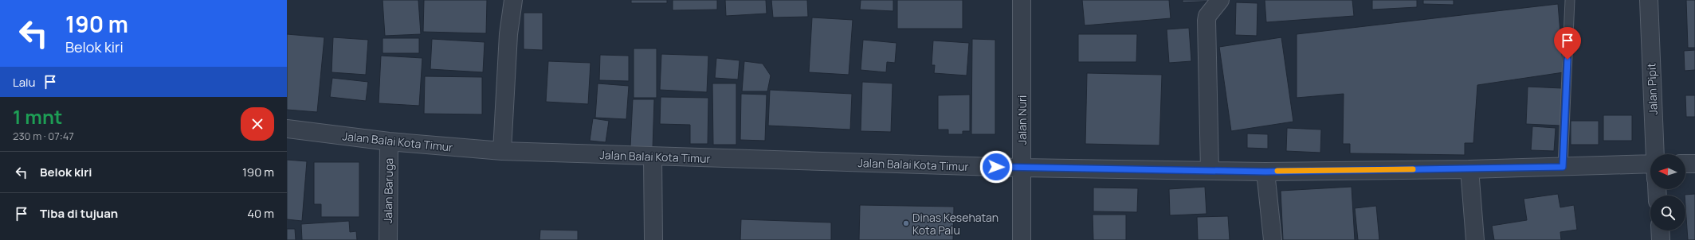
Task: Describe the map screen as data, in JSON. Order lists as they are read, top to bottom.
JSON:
{
  "streets": {
    "street": [
      "Jalan Pipit",
      "Jalan Nuri",
      "Jalan Balai Kota Timur",
      "Jalan Baruga"
    ]
  },
  "crossings": [
    ["Jalan Nuri", "Jalan Balai Kota Timur"],
    ["Jalan Balai Kota Timur", "Jalan Baruga"]
  ],
  "places": ["Dinas Kesehatan Kota Palu"],
  "north": "left",
  "page": {
    "turn": ["190 m", "Belok kiri"],
    "then": "Lalu",
    "heading": ["1 mnt", "230 m · 07:47"],
    "list": [
      {
        "name": "Belok kiri",
        "value": "190 m"
      },
      {
        "name": "Tiba di tujuan",
        "value": "40 m"
      }
    ]
  }
}
